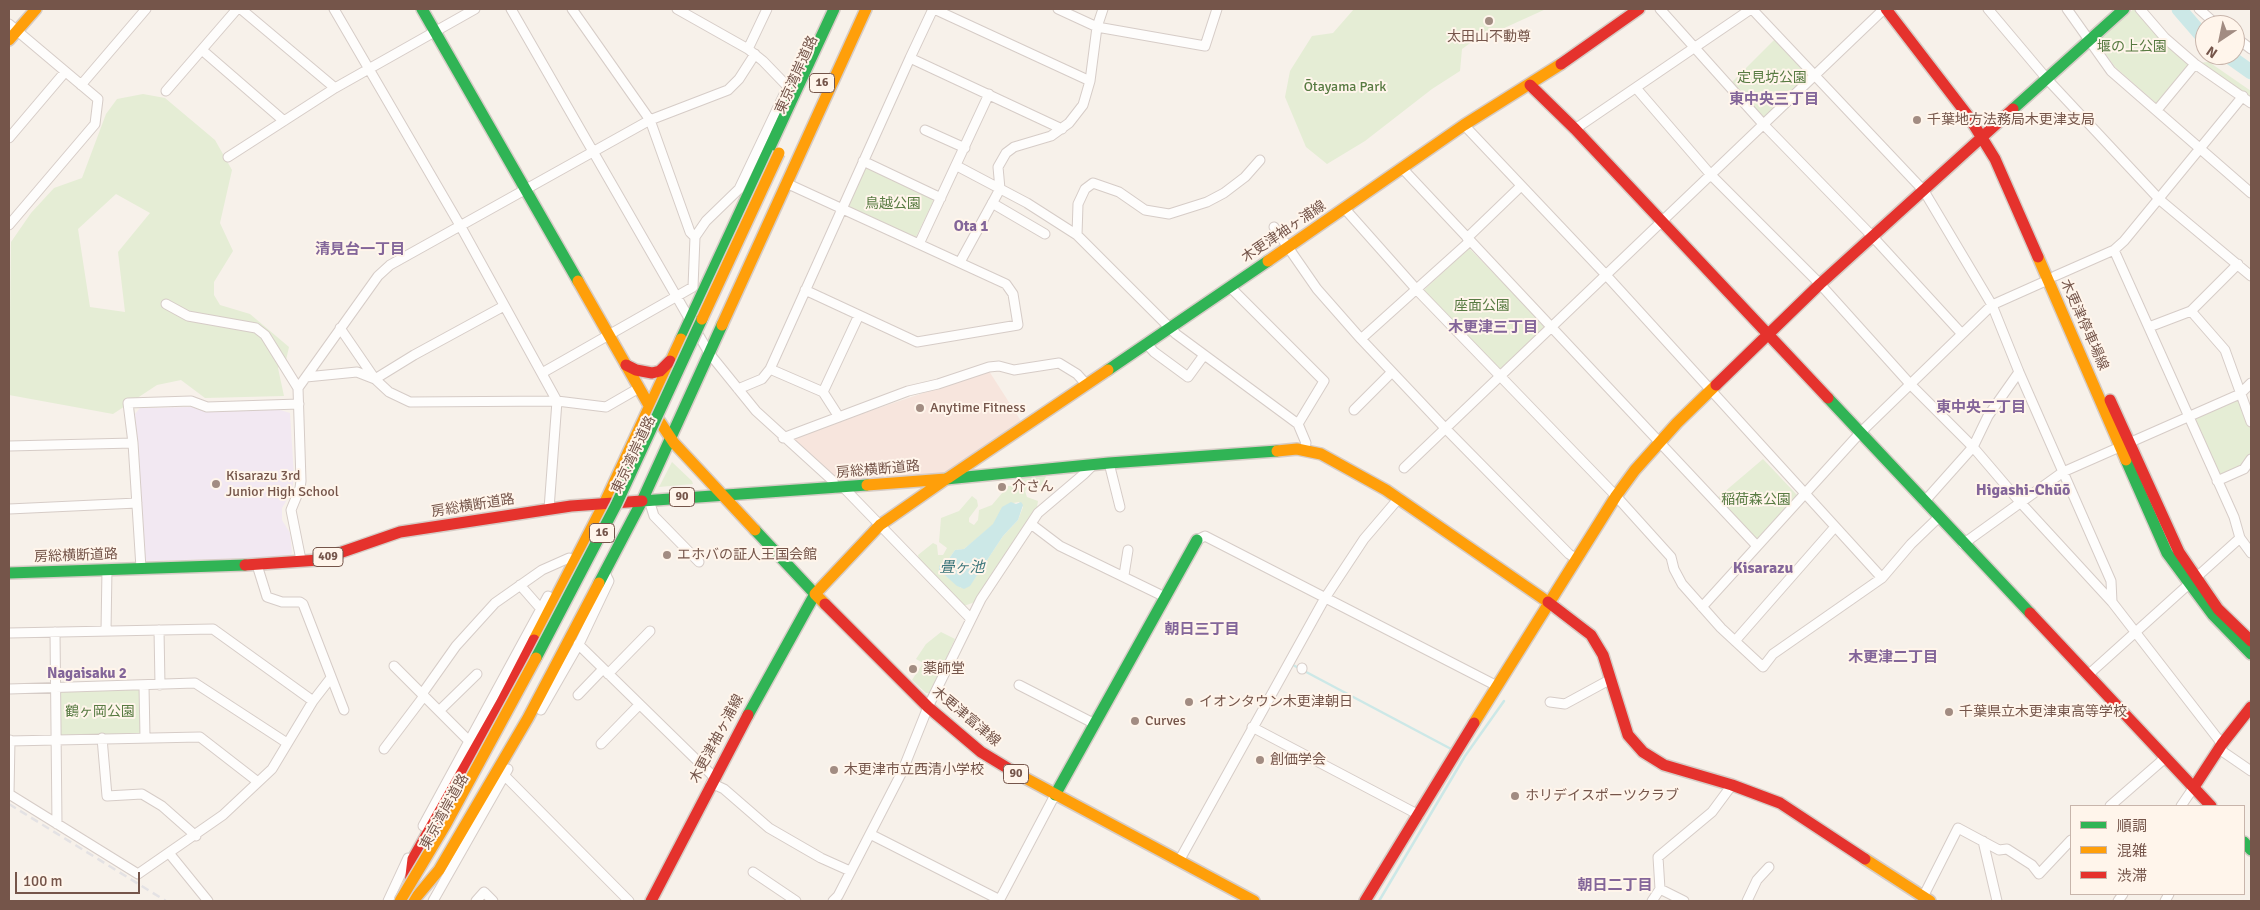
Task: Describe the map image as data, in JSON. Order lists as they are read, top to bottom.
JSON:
{
  "streets": {
    "main road": [
      "東京湾岸道路",
      "16",
      "木更津袖ヶ浦線",
      "木更津停車場線",
      "房総横断道路",
      "90",
      "409",
      "木更津富津線"
    ]
  },
  "crossings": [
    ["東京湾岸道路", "16"],
    ["16", "房総横断道路"],
    ["16", "木更津富津線"],
    ["木更津袖ヶ浦線", "房総横断道路"],
    ["木更津袖ヶ浦線", "木更津富津線"],
    ["房総横断道路", "木更津富津線"]
  ],
  "districts": [
    "東中央三丁目",
    "Ota 1",
    "清見台一丁目",
    "木更津三丁目",
    "東中央二丁目",
    "Higashi-Chūō",
    "Kisarazu",
    "朝日三丁目",
    "木更津二丁目",
    "Nagaisaku 2",
    "朝日二丁目"
  ],
  "water": ["畳ヶ池"],
  "parks": [
    "堰の上公園",
    "定見坊公園",
    "Ōtayama Park",
    "鳥越公園",
    "座面公園",
    "稲荷森公園",
    "鶴ヶ岡公園"
  ],
  "places": [
    "太田山不動尊",
    "千葉地方法務局木更津支局",
    "Anytime Fitness",
    "Kisarazu 3rd Junior High School",
    "介さん",
    "エホバの証人王国会館",
    "薬師堂",
    "イオンタウン木更津朝日",
    "千葉県立木更津東高等学校",
    "Curves",
    "創価学会",
    "木更津市立西清小学校",
    "ホリデイスポーツクラブ"
  ],
  "legend": ["順調", "混雑", "渋滞"],
  "scale_bar": "100 m",
  "north": "bottom left"
}
